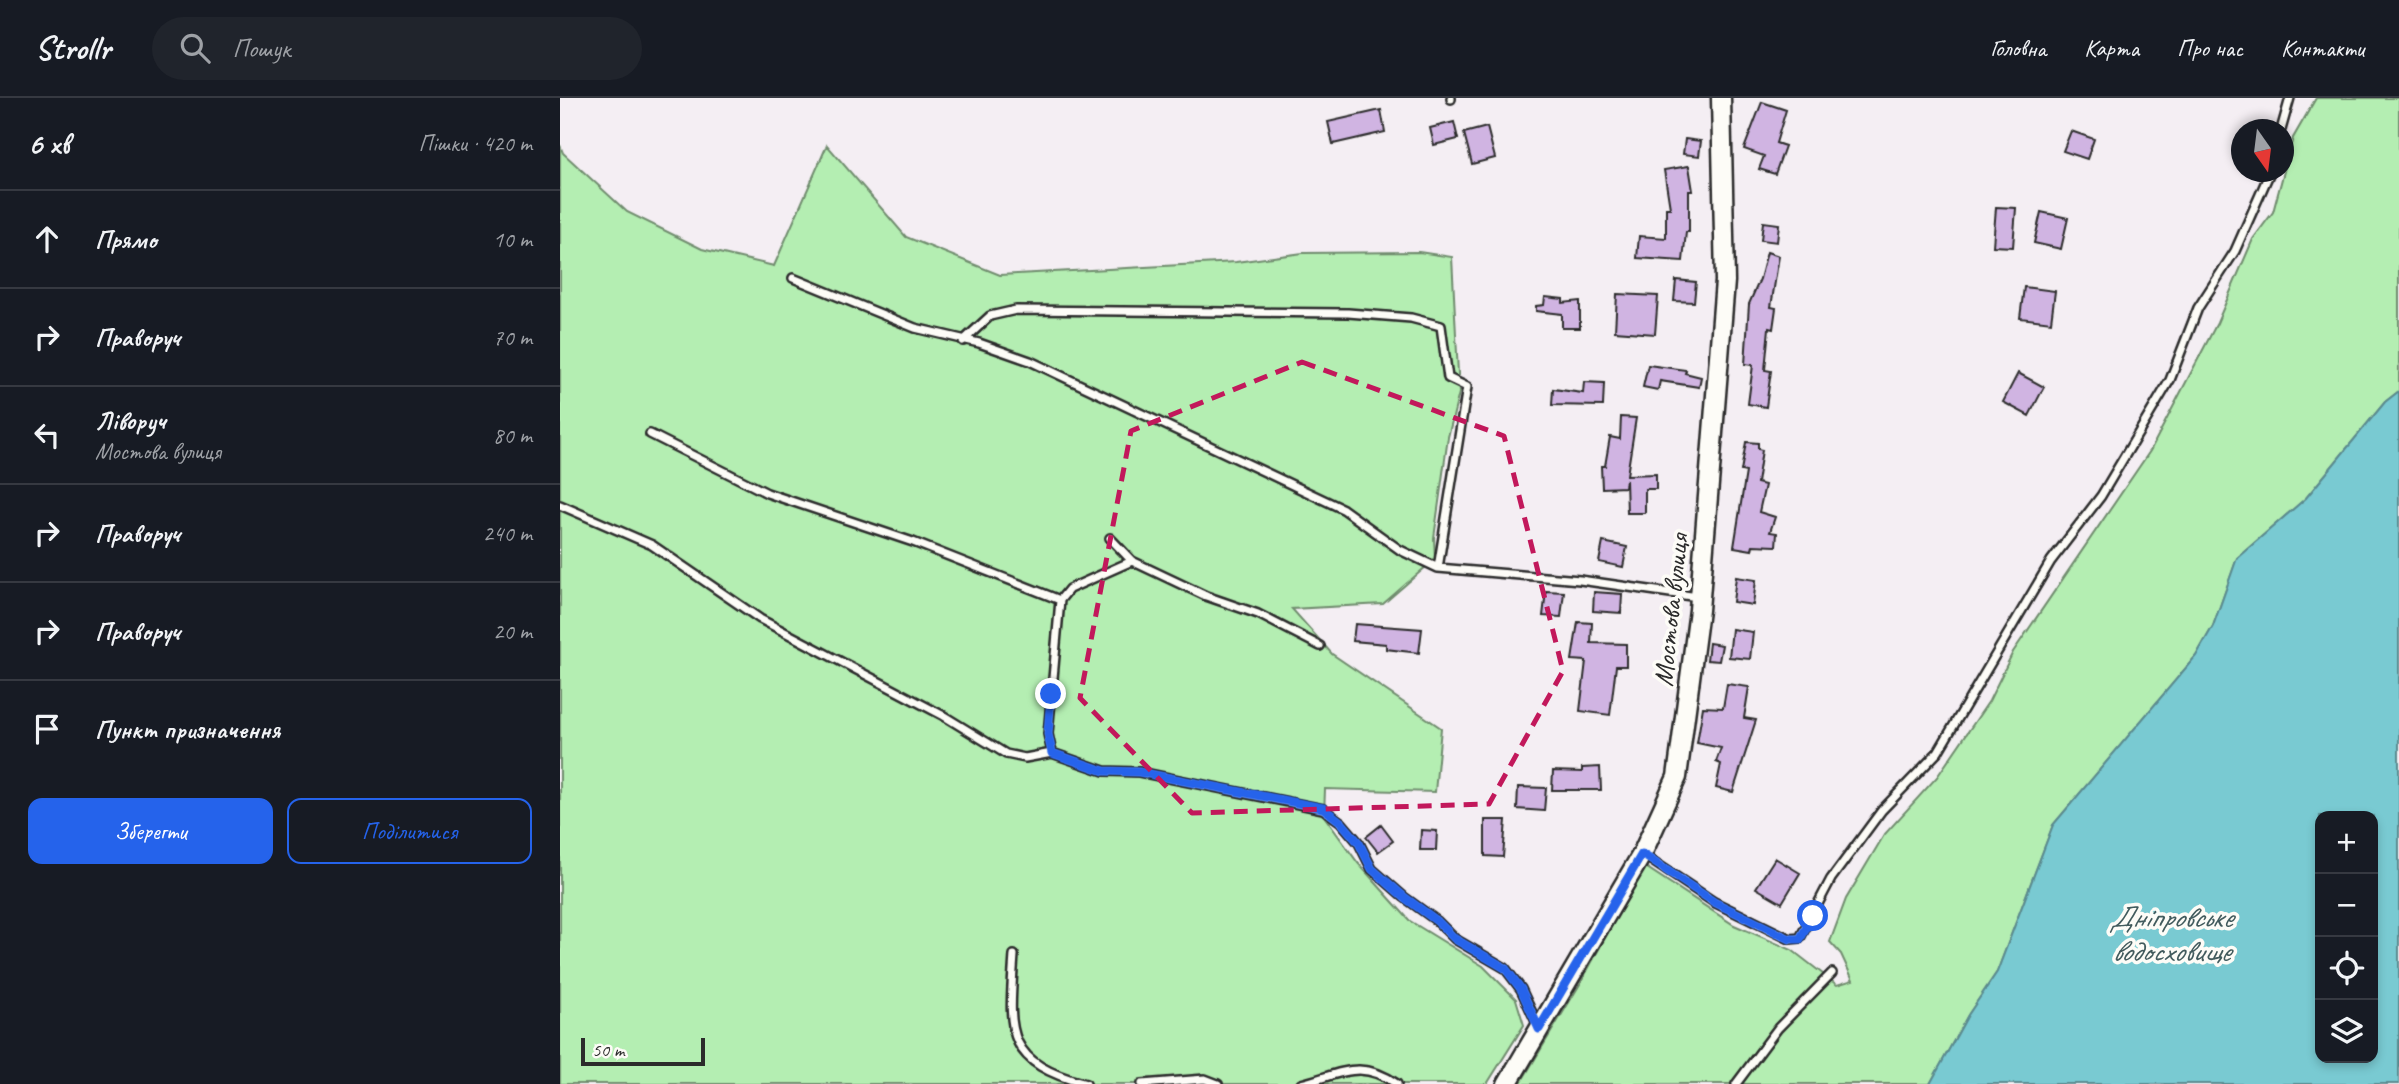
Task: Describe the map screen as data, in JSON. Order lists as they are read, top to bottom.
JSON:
{
  "streets": {
    "street": ["Мостова вулиця"]
  },
  "water": ["Дніпровське водосховище"],
  "scale_bar": "50 m",
  "north": "bottom",
  "page": {
    "header": "Strollr",
    "search": "Пошук",
    "nav": [
      "Головна",
      "Карта",
      "Про нас",
      "Контакти"
    ],
    "heading": ["6 хв", "Пішки · 420 m"],
    "list": [
      ["Прямо", "10 m"],
      ["Праворуч", "70 m"],
      ["Ліворуч", "Мостова вулиця", "80 m"],
      ["Праворуч", "240 m"],
      ["Праворуч", "20 m"],
      "Пункт призначення"
    ],
    "buttons": ["Зберегти", "Поділитися"],
    "map_buttons": ["+", "−"],
    "scale": "50 m"
  }
}
